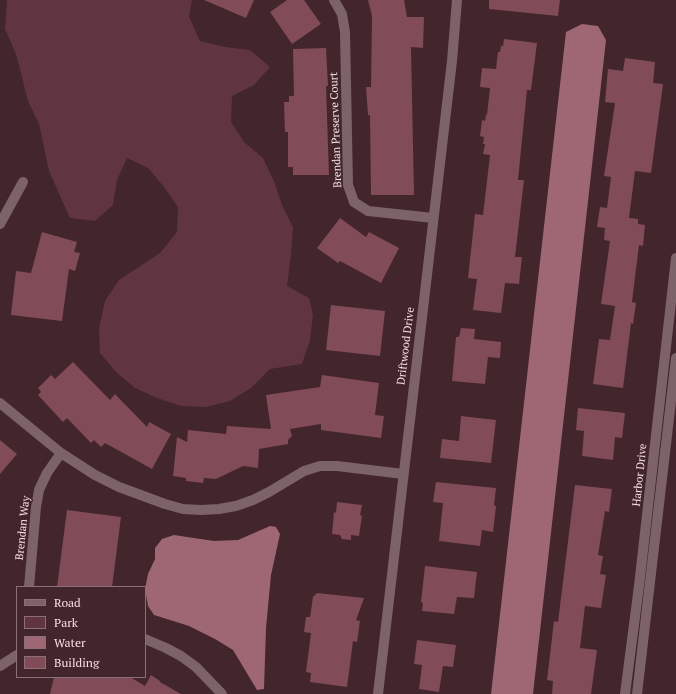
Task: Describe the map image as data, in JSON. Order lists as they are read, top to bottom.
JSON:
{
  "streets": {
    "street": [
      "Brendan Preserve Court",
      "Driftwood Drive",
      "Harbor Drive",
      "Brendan Way"
    ]
  },
  "crossings": [
    ["Brendan Preserve Court", "Driftwood Drive"]
  ],
  "legend": [
    "Road",
    "Park",
    "Water",
    "Building"
  ]
}
